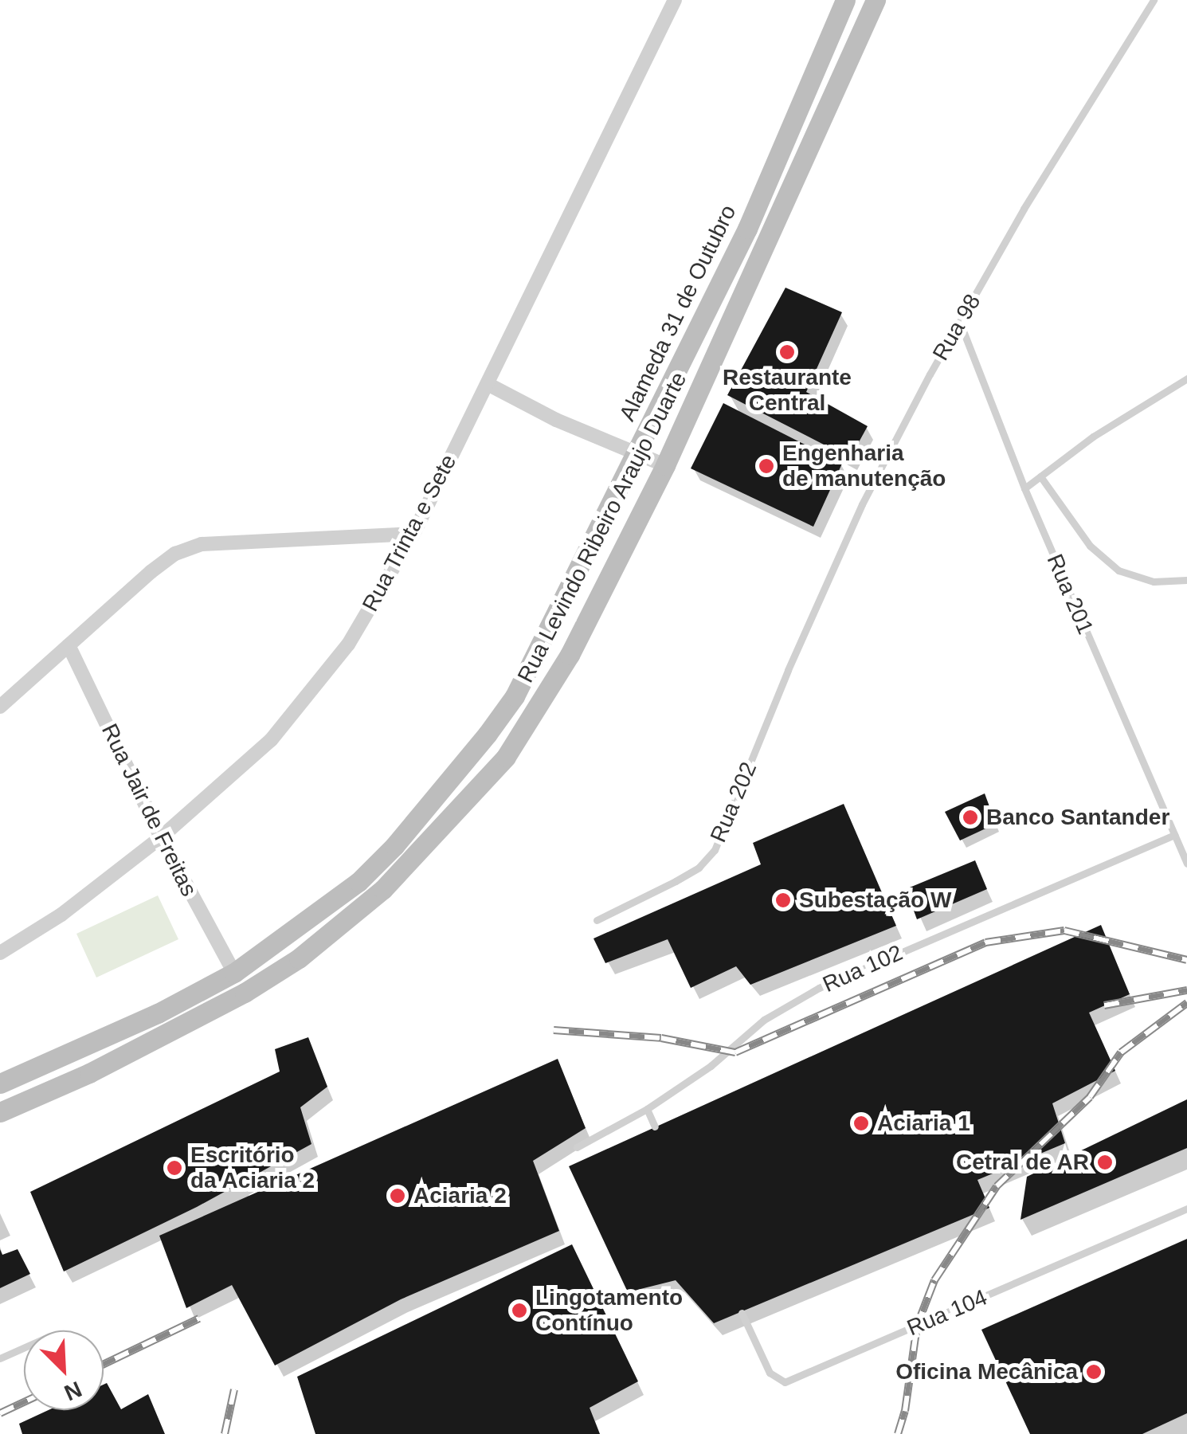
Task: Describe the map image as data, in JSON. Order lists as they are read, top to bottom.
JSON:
{
  "streets": {
    "main road": ["Alameda 31 de Outubro", "Rua Levindo Ribeiro Araujo Duarte"],
    "street": ["Rua Trinta e Sete", "Rua Jair de Freitas"],
    "lane": [
      "Rua 98",
      "Rua 201",
      "Rua 202",
      "Rua 102",
      "Rua 104"
    ]
  },
  "crossings": [
    ["Alameda 31 de Outubro", "Rua Jair de Freitas"],
    ["Rua 98", "Rua 201"],
    ["Rua 98", "Rua 202"],
    ["Rua Trinta e Sete", "Rua Jair de Freitas"],
    ["Rua 201", "Rua 102"]
  ],
  "places": [
    "Restaurante Central",
    "Engenharia de manutenção",
    "Banco Santander",
    "Subestação W",
    "Aciaria 1",
    "Cetral de AR",
    "Escritório da Aciaria 2",
    "Aciaria 2",
    "Lingotamento Contínuo",
    "Oficina Mecânica"
  ],
  "north": "bottom right"
}
